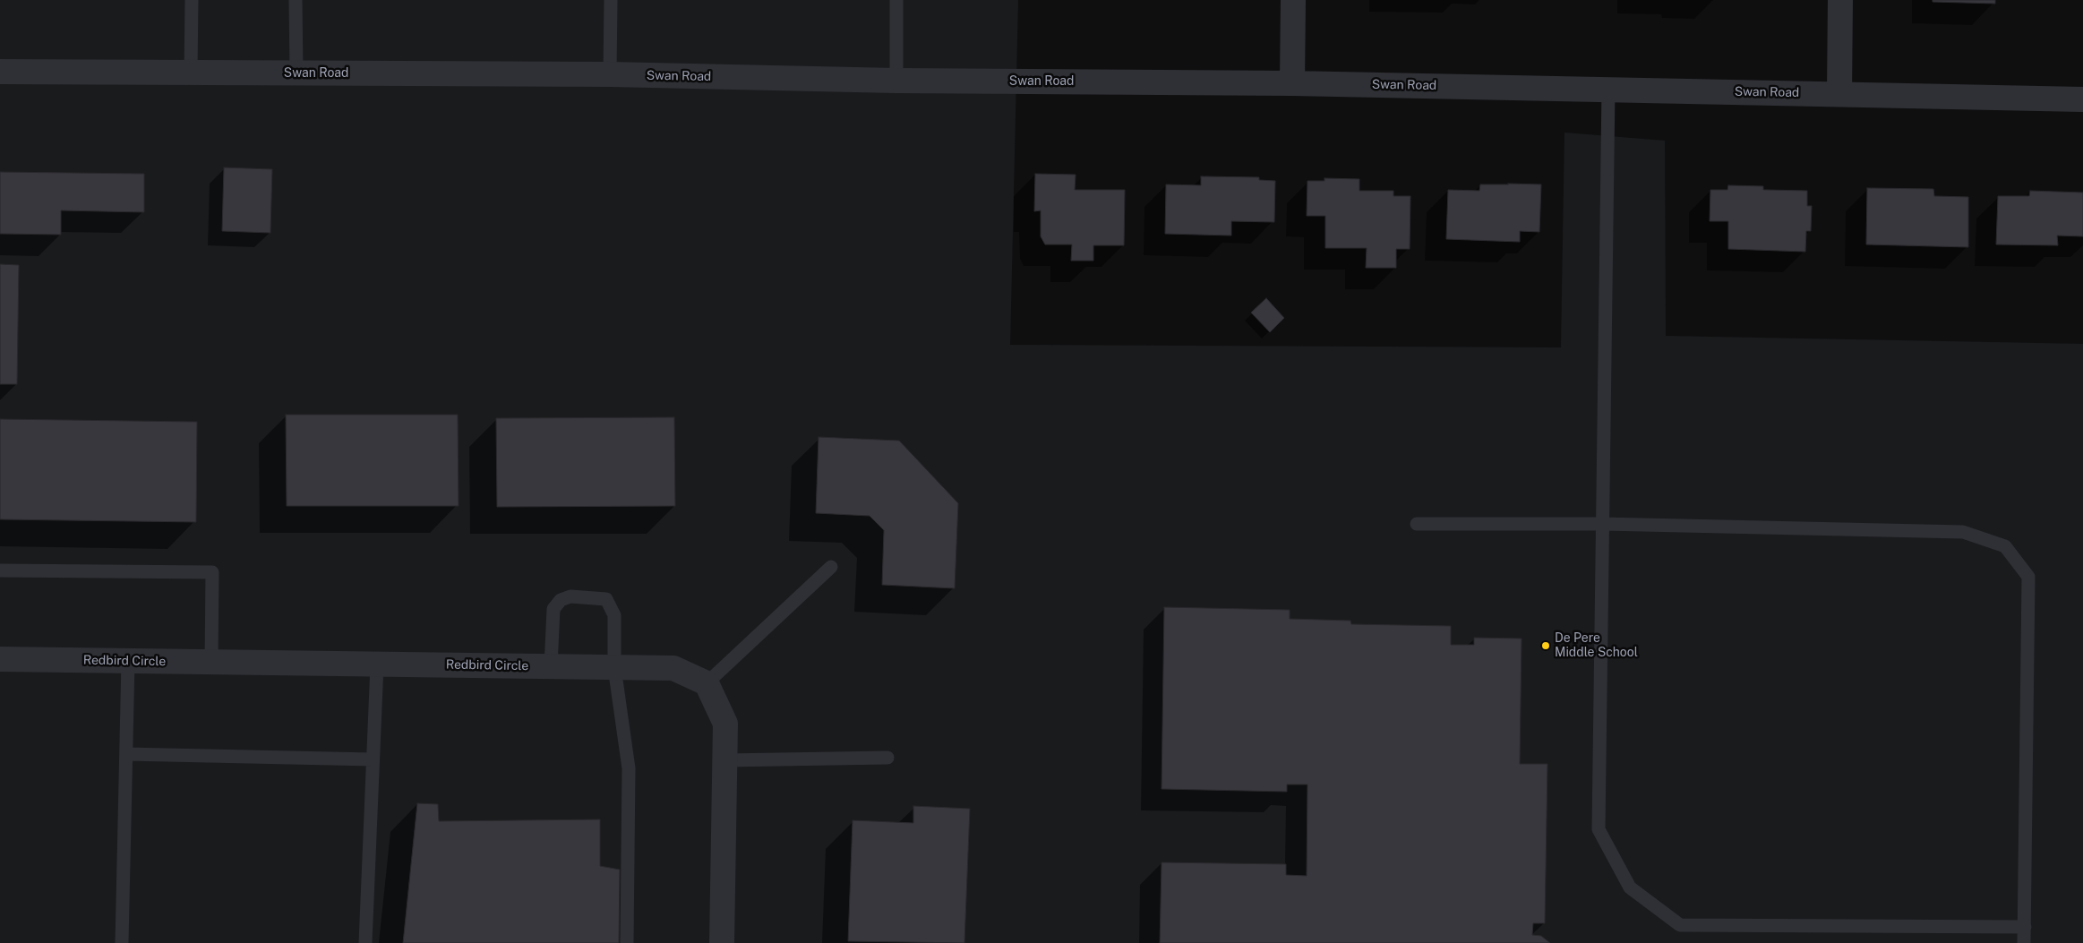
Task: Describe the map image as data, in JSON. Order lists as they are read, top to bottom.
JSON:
{
  "streets": {
    "street": ["Swan Road", "Redbird Circle"]
  },
  "places": ["De Pere Middle School"]
}
